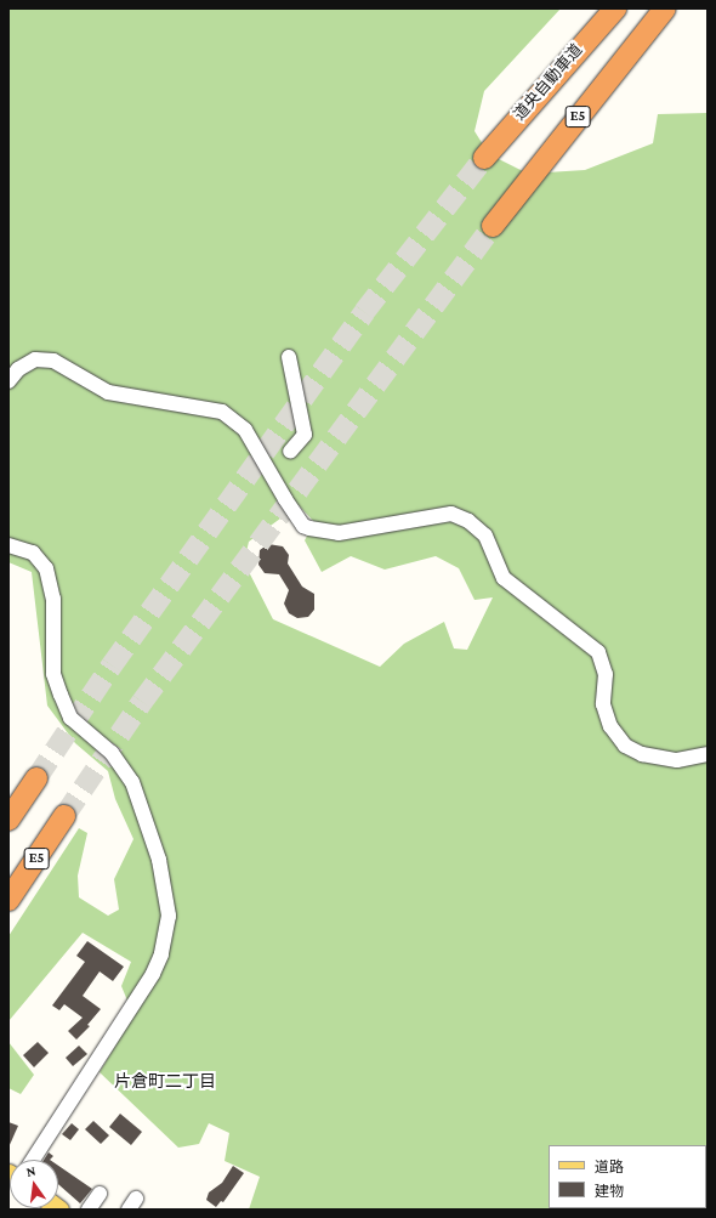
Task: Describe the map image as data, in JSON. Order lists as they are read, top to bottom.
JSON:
{
  "streets": {
    "highway": ["道央自動車道", "E5"]
  },
  "districts": ["片倉町二丁目"],
  "legend": ["道路", "建物"],
  "north": "top"
}
